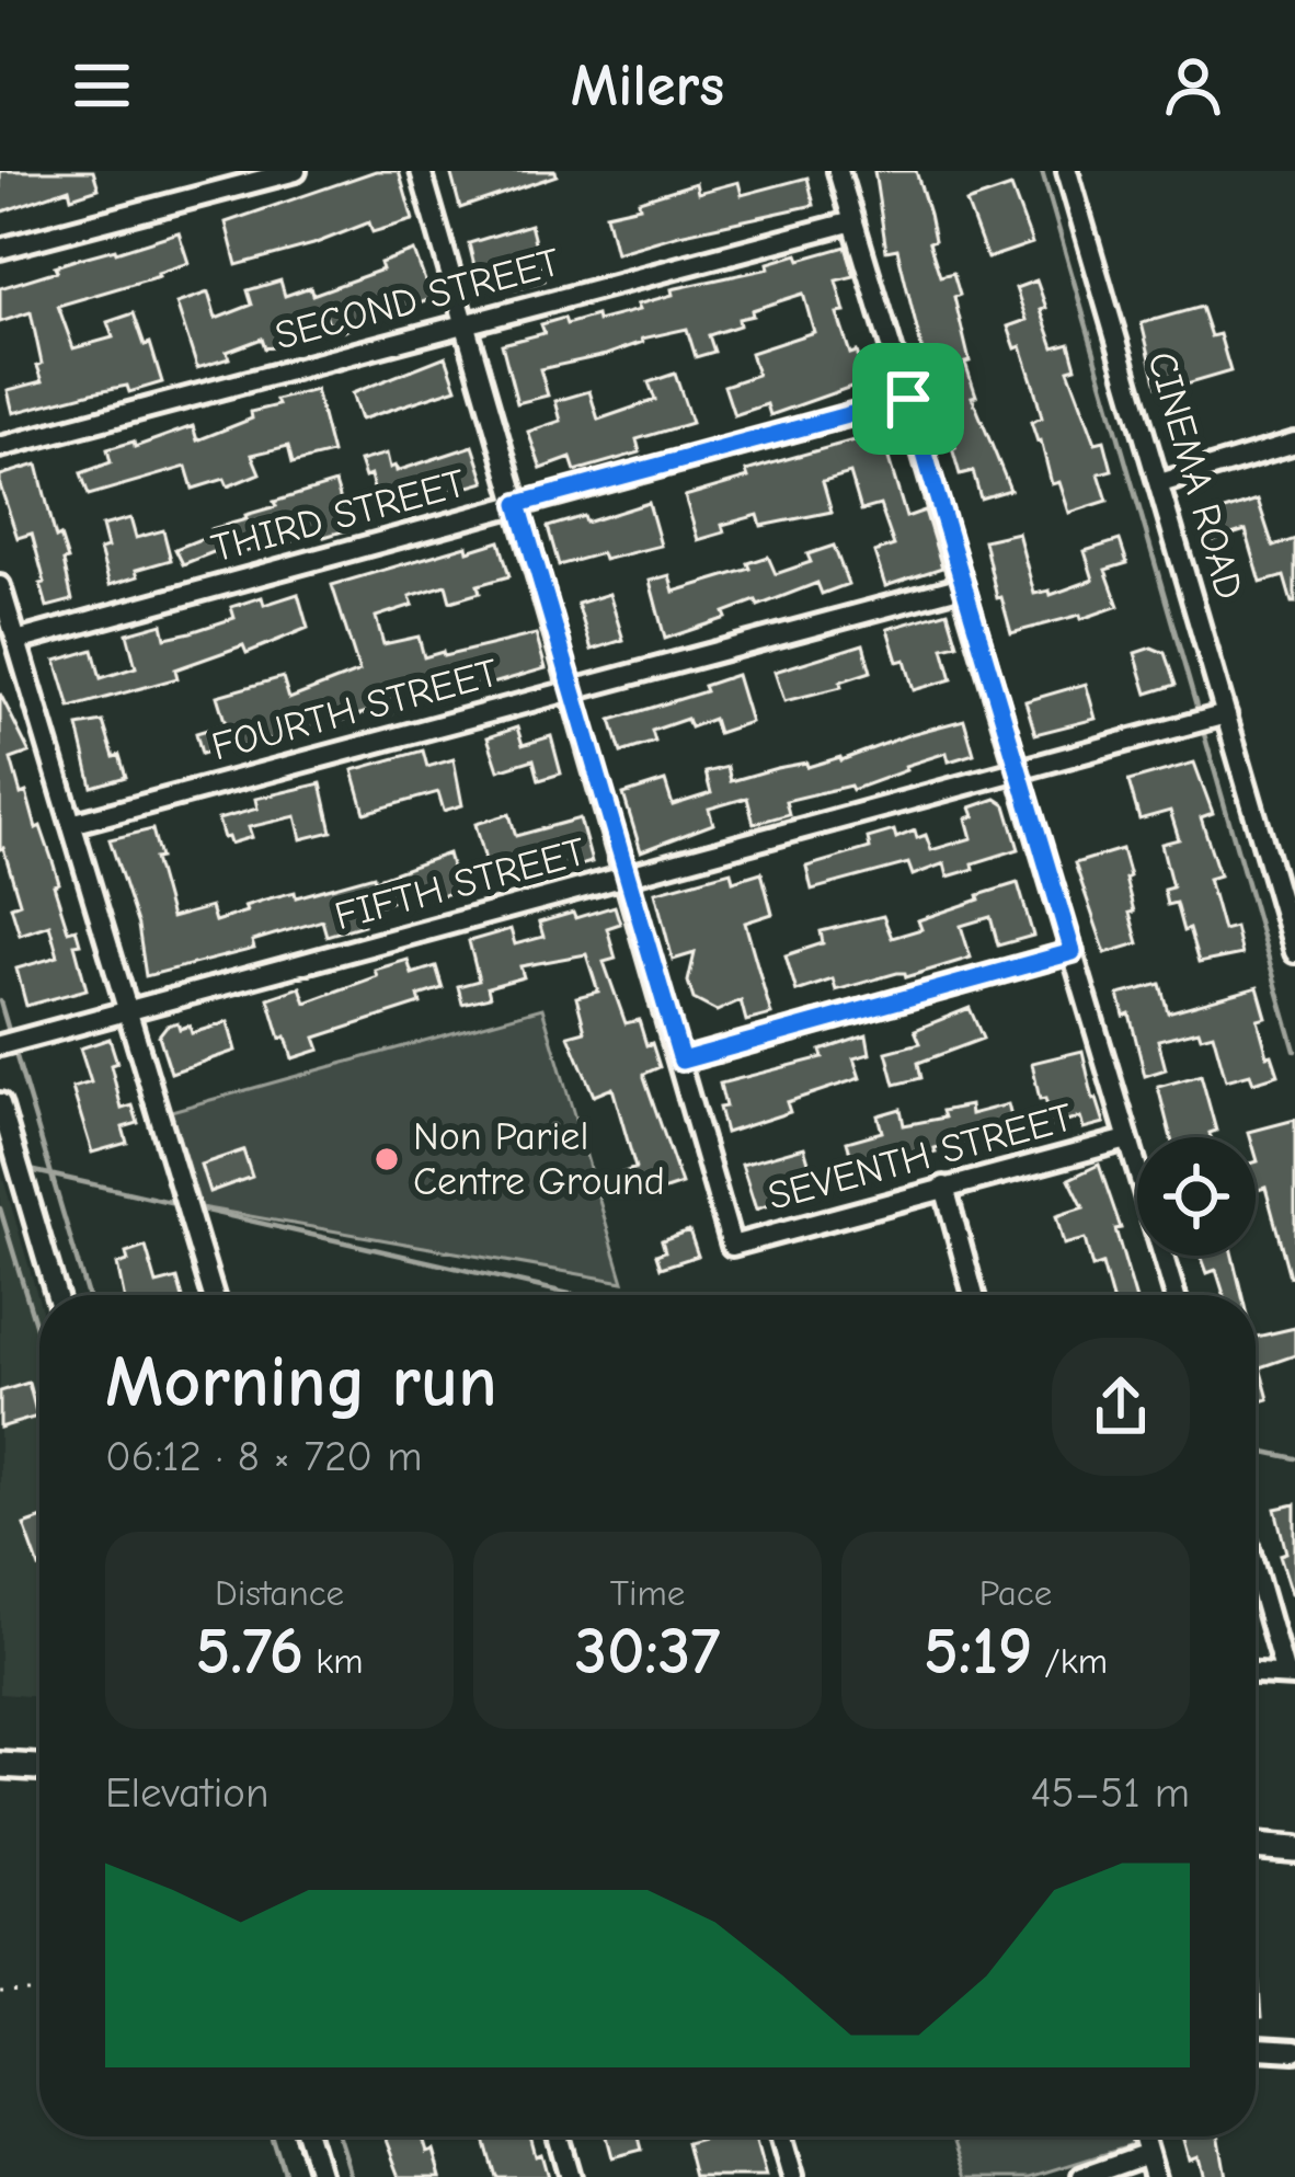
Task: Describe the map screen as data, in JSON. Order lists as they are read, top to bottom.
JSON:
{
  "streets": {
    "street": [
      "SECOND STREET",
      "CINEMA ROAD",
      "THIRD STREET",
      "FOURTH STREET",
      "FIFTH STREET",
      "SEVENTH STREET"
    ]
  },
  "crossings": [
    ["CINEMA ROAD", "FIFTH STREET"]
  ],
  "places": ["Non Pariel Centre Ground"],
  "page": {
    "header": "Milers",
    "heading": ["Morning run", "06:12 · 8 × 720 m"],
    "stats": [
      ["Distance", "5.76 km"],
      ["Time", "30:37"],
      ["Pace", "5:19 /km"]
    ],
    "chart": ["Elevation", "45–51 m"]
  }
}
